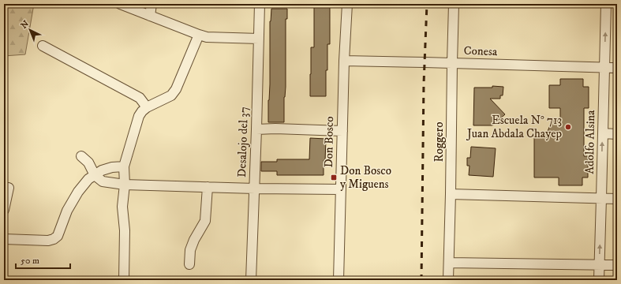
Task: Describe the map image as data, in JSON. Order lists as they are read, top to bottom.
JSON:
{
  "streets": {
    "street": [
      "Conesa",
      "Desalojo del 37",
      "Don Bosco",
      "Roggero",
      "Adolfo Alsina"
    ]
  },
  "crossings": [
    ["Conesa", "Don Bosco"],
    ["Conesa", "Roggero"],
    ["Conesa", "Adolfo Alsina"]
  ],
  "one_way": ["Adolfo Alsina"],
  "places": {
    "other": ["Escuela N° 713 Juan Abdala Chayep"],
    "transit": ["Don Bosco y Miguens"]
  },
  "scale_bar": "50 m",
  "north": "top left"
}
